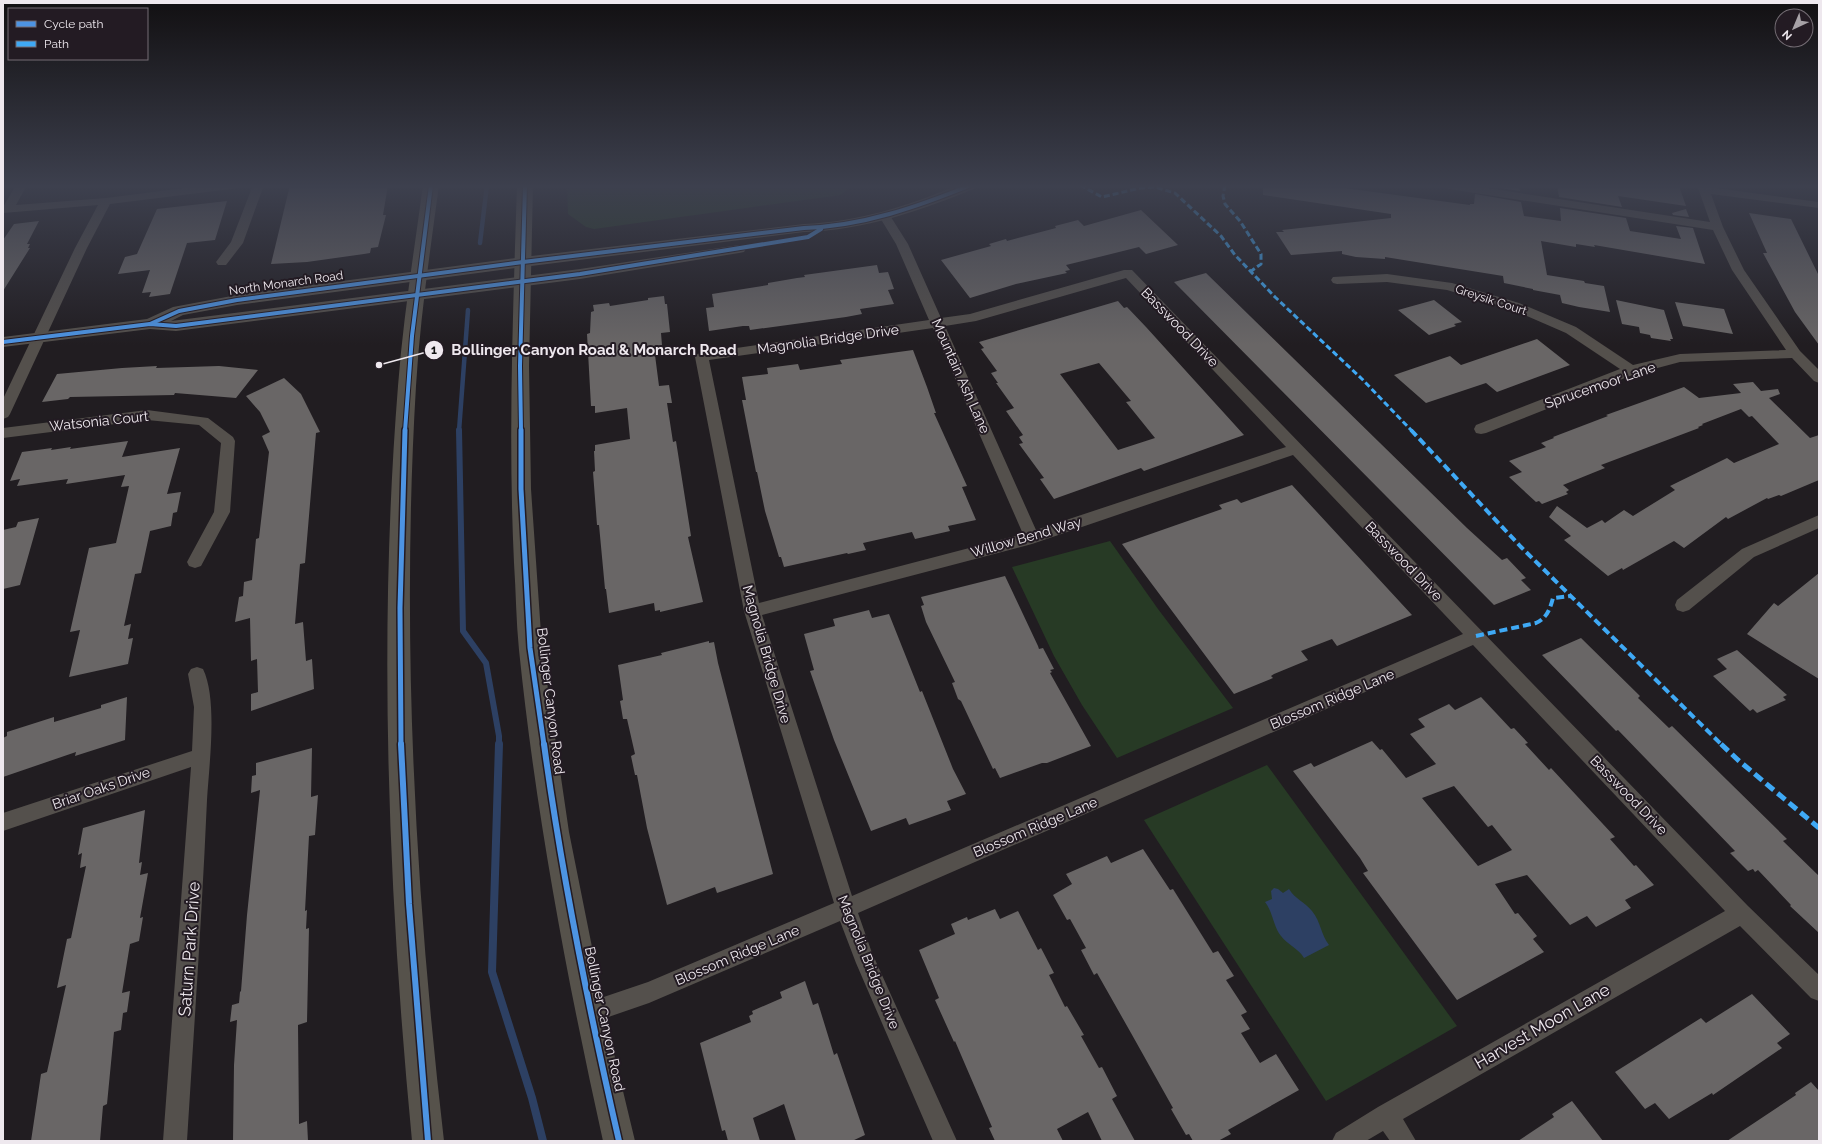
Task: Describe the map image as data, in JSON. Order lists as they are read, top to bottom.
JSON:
{
  "streets": {
    "main road": ["Bollinger Canyon Road"],
    "street": [
      "North Monarch Road",
      "Greysik Court",
      "Basswood Drive",
      "Magnolia Bridge Drive",
      "Mountain Ash Lane",
      "Sprucemoor Lane",
      "Watsonia Court",
      "Willow Bend Way",
      "Blossom Ridge Lane",
      "Briar Oaks Drive",
      "Saturn Park Drive",
      "Harvest Moon Lane"
    ]
  },
  "crossings": [
    ["North Monarch Road", "Bollinger Canyon Road"],
    ["Greysik Court", "Sprucemoor Lane"],
    ["Basswood Drive", "Magnolia Bridge Drive"],
    ["Basswood Drive", "Mountain Ash Lane"],
    ["Basswood Drive", "Willow Bend Way"],
    ["Basswood Drive", "Blossom Ridge Lane"],
    ["Basswood Drive", "Harvest Moon Lane"],
    ["Magnolia Bridge Drive", "Mountain Ash Lane"],
    ["Magnolia Bridge Drive", "Willow Bend Way"],
    ["Magnolia Bridge Drive", "Blossom Ridge Lane"],
    ["Mountain Ash Lane", "Willow Bend Way"],
    ["Blossom Ridge Lane", "Bollinger Canyon Road"],
    ["Briar Oaks Drive", "Saturn Park Drive"]
  ],
  "places": ["Bollinger Canyon Road & Monarch Road"],
  "legend": ["Cycle path", "Path"],
  "north": "bottom left"
}
